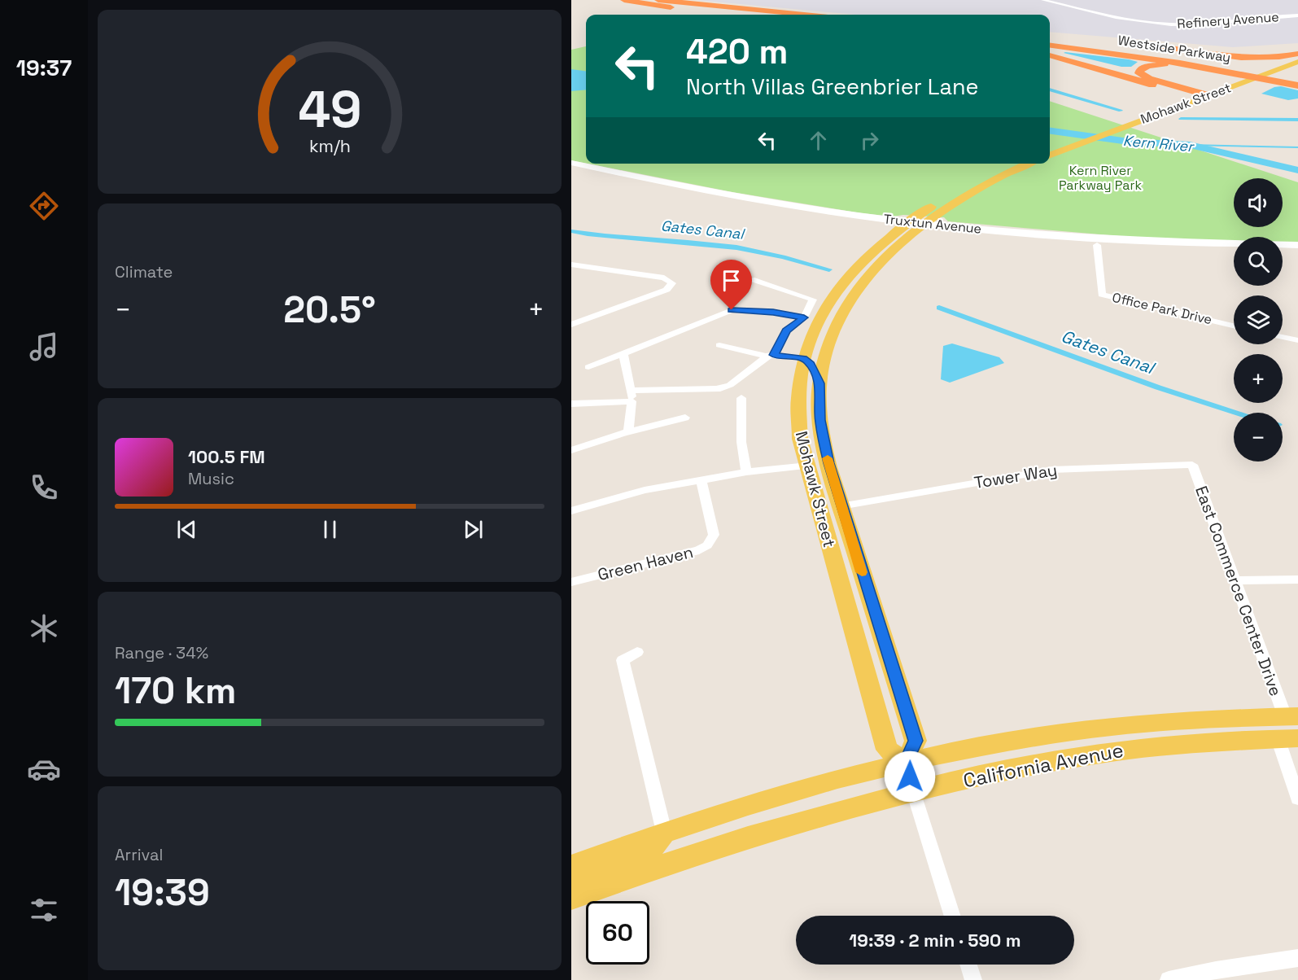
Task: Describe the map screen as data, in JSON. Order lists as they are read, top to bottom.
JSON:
{
  "streets": {
    "highway": ["Westside Parkway"],
    "main road": ["Mohawk Street", "Truxtun Avenue", "California Avenue"],
    "street": [
      "Refinery Avenue",
      "Office Park Drive",
      "Tower Way",
      "Green Haven",
      "East Commerce Center Drive"
    ]
  },
  "crossings": [
    ["Mohawk Street", "Truxtun Avenue"],
    ["Mohawk Street", "Tower Way"],
    ["Mohawk Street", "California Avenue"],
    ["Truxtun Avenue", "Office Park Drive"],
    ["Tower Way", "East Commerce Center Drive"],
    ["East Commerce Center Drive", "California Avenue"]
  ],
  "water": ["Kern River", "Gates Canal"],
  "parks": ["Kern River Parkway Park"],
  "page": {
    "tabs": "19:37",
    "turn": ["420 m", "North Villas Greenbrier Lane"],
    "map_buttons": ["+", "−"],
    "tile": [
      "Climate",
      ["Range · 34%", "170 km"],
      ["Arrival", "19:39"]
    ],
    "heat": ["−", "20.5°", "+"],
    "song": ["100.5 FM", "Music"],
    "limit": "60",
    "trip": "19:39 · 2 min · 590 m",
    "gauge": ["49", "km/h"]
  }
}
